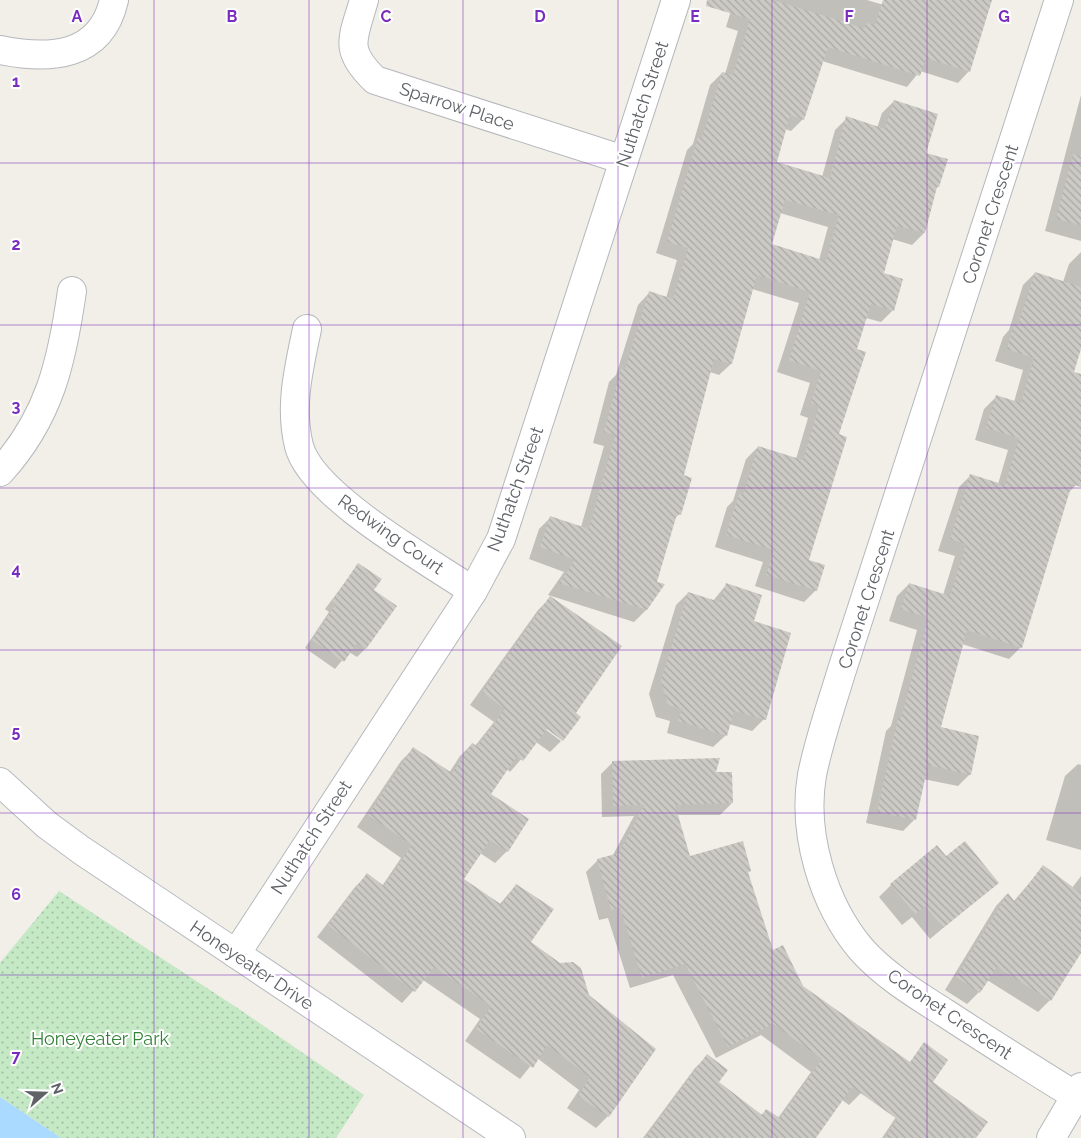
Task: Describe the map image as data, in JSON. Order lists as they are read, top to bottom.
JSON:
{
  "streets": {
    "street": [
      "Nuthatch Street",
      "Sparrow Place",
      "Coronet Crescent",
      "Redwing Court",
      "Honeyeater Drive"
    ]
  },
  "crossings": [
    ["Nuthatch Street", "Sparrow Place"],
    ["Nuthatch Street", "Redwing Court"],
    ["Nuthatch Street", "Honeyeater Drive"]
  ],
  "parks": ["Honeyeater Park"],
  "north": "right",
  "grid": {
    "columns": [
      "A",
      "B",
      "C",
      "D",
      "E",
      "F",
      "G"
    ],
    "rows": [
      "1",
      "2",
      "3",
      "4",
      "5",
      "6",
      "7"
    ]
  }
}
